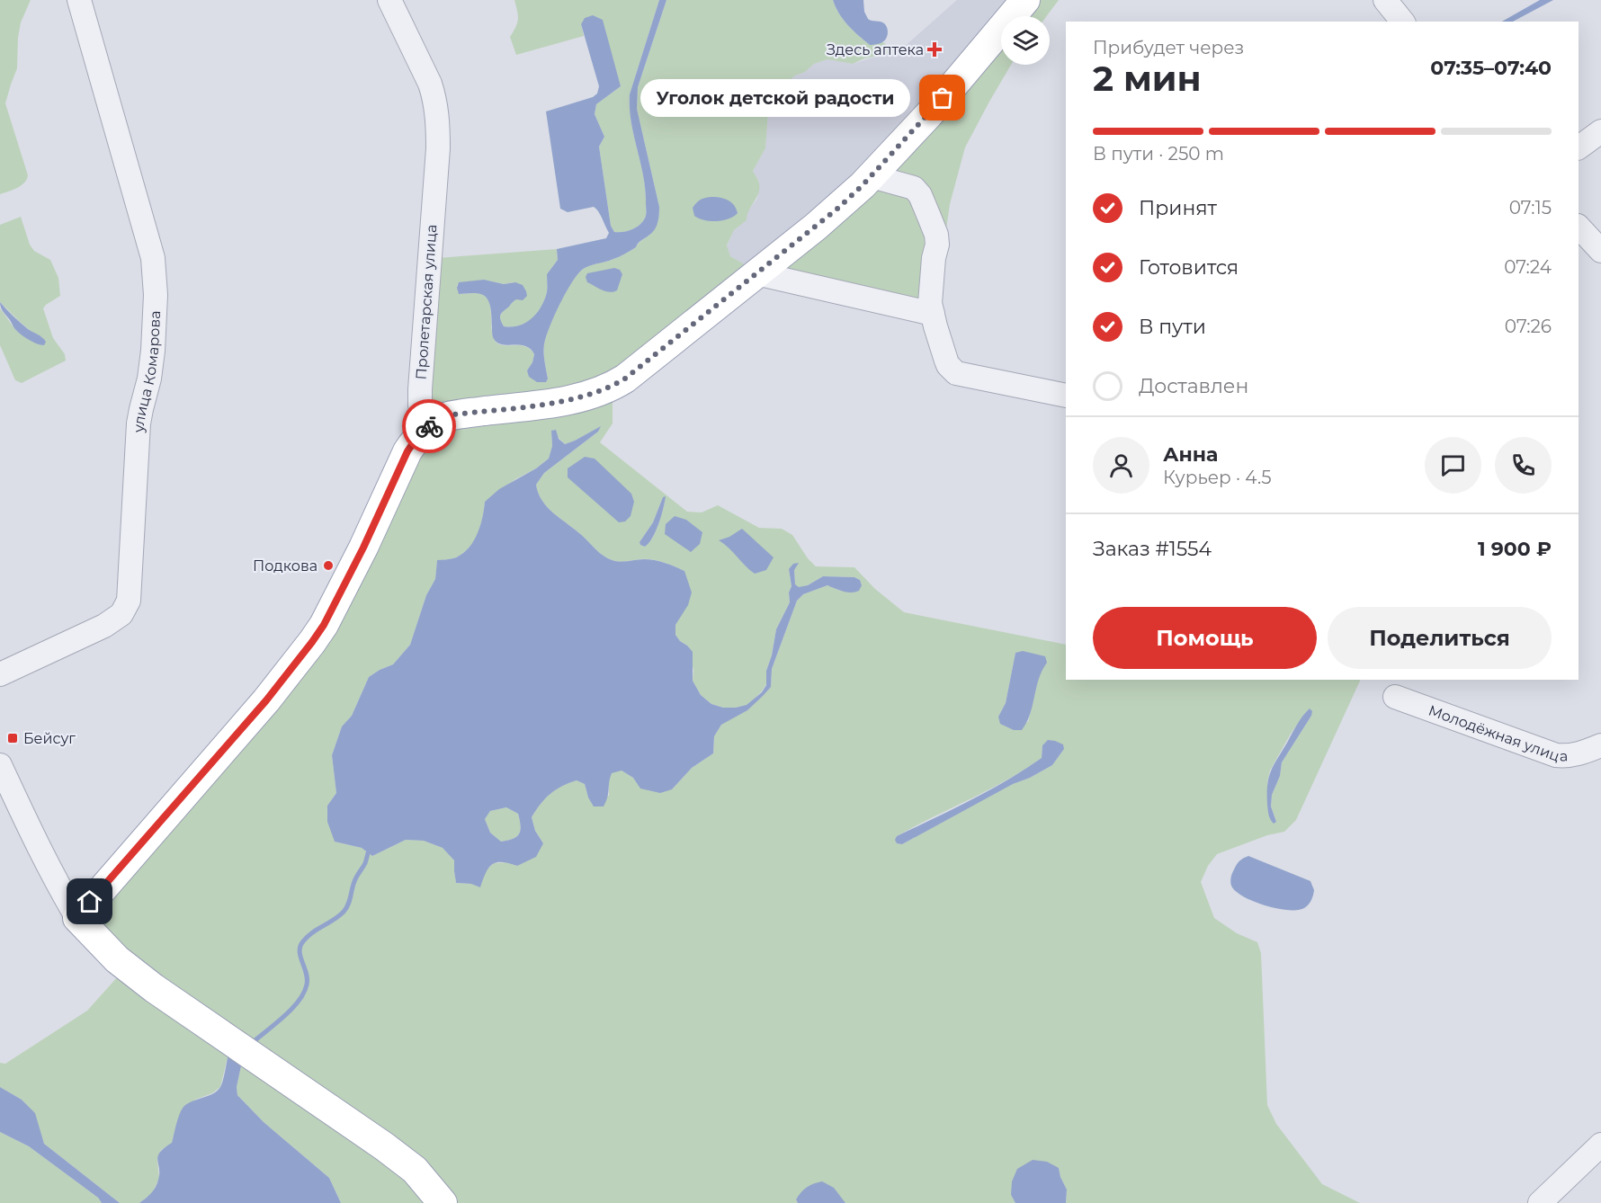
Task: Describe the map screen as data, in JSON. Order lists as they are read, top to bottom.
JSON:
{
  "streets": {
    "street": ["Пролетарская улица", "улица Комарова", "Молодёжная улица"]
  },
  "places": {
    "health": ["Здесь аптека"],
    "other": ["Уголок детской радости", "Подкова"],
    "transit": ["Бейсуг"]
  },
  "page": {
    "heading": ["2 мин", "Прибудет через", "07:35–07:40"],
    "panel": [
      "Анна",
      "Курьер · 4.5",
      "Заказ #1554",
      "1 900 ₽"
    ],
    "bubble": "Уголок детской радости",
    "bar": "В пути · 250 m",
    "list": [
      ["Принят", "07:15"],
      ["Готовится", "07:24"],
      ["В пути", "07:26"],
      "Доставлен"
    ],
    "buttons": ["Помощь", "Поделиться"]
  }
}
